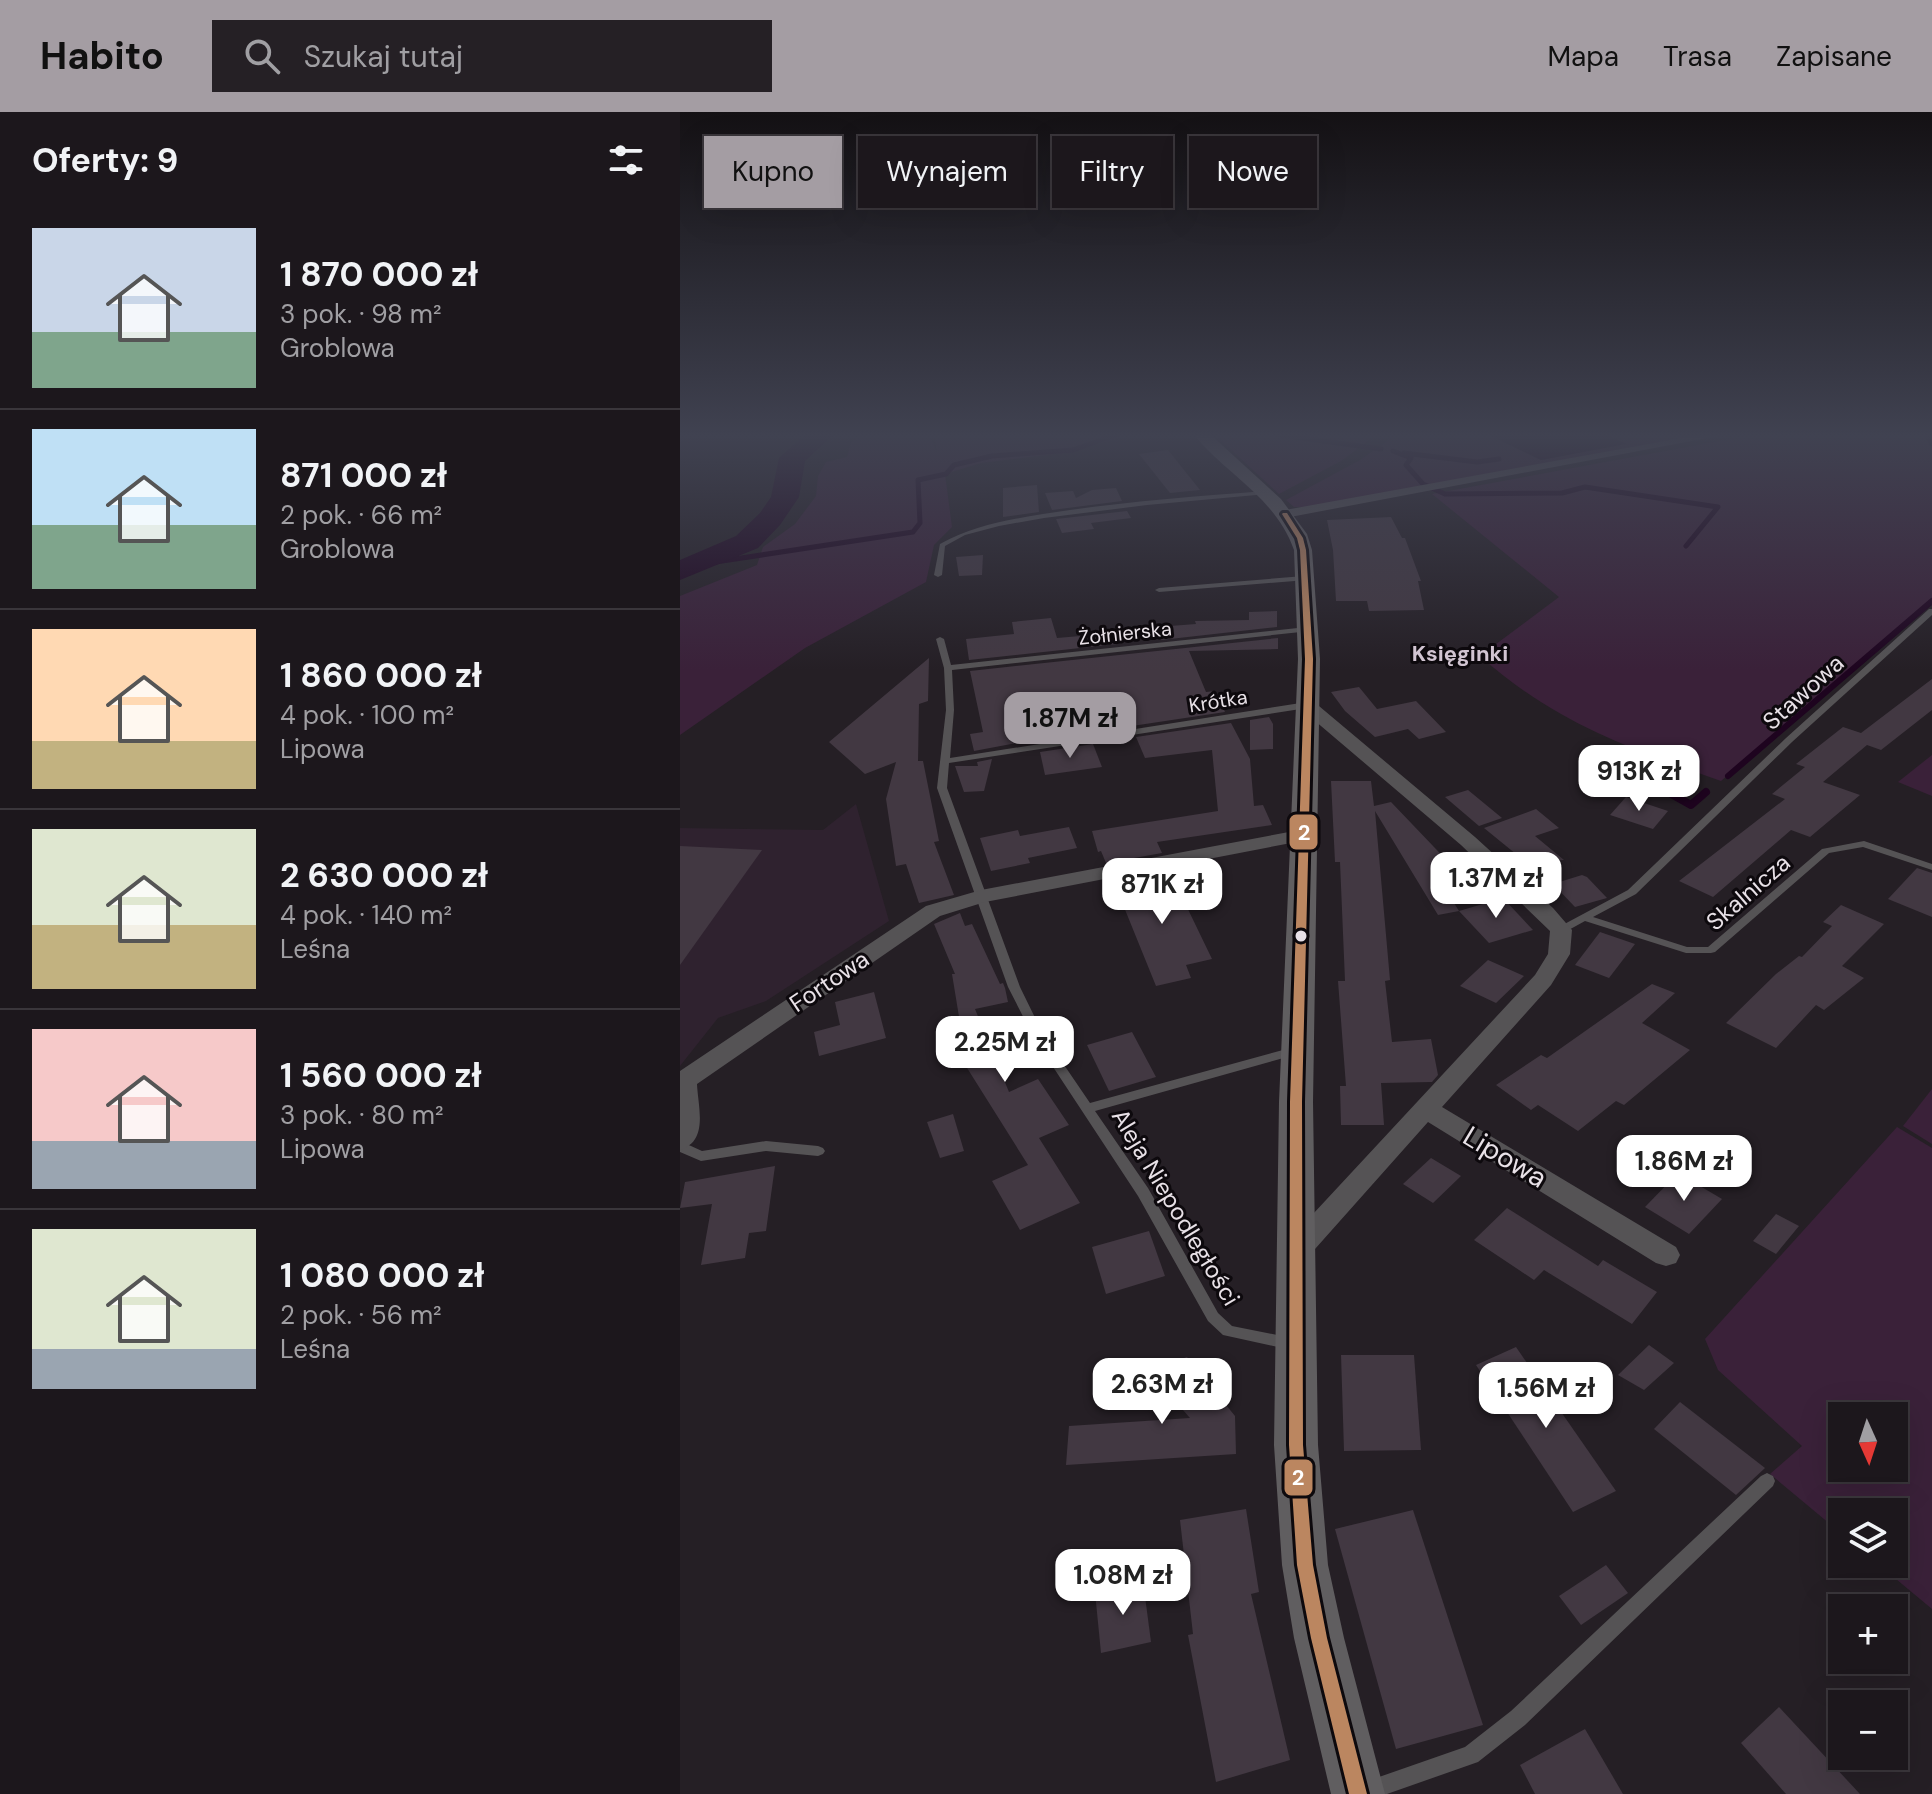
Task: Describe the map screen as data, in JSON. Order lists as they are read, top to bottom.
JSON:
{
  "streets": {
    "street": ["Fortowa", "Lipowa"],
    "lane": [
      "Żołnierska",
      "Stawowa",
      "Krótka",
      "Skalnicza",
      "Aleja Niepodległości"
    ]
  },
  "crossings": [
    ["Żołnierska", "Aleja Niepodległości"],
    ["Stawowa", "Skalnicza"],
    ["Krótka", "Aleja Niepodległości"],
    ["Fortowa", "Aleja Niepodległości"]
  ],
  "districts": ["Księginki"],
  "lines": ["transit line 2"],
  "north": "bottom",
  "page": {
    "header": "Habito",
    "search": "Szukaj tutaj",
    "nav": ["Mapa", "Trasa", "Zapisane"],
    "heading": "Oferty: 9",
    "chip": [
      "Kupno",
      "Wynajem",
      "Filtry",
      "Nowe"
    ],
    "list": [
      {
        "name": "1 870 000 zł",
        "note": "3 pok. · 98 m² · Groblowa"
      },
      {
        "name": "871 000 zł",
        "note": "2 pok. · 66 m² · Groblowa"
      },
      {
        "name": "1 860 000 zł",
        "note": "4 pok. · 100 m² · Lipowa"
      },
      {
        "name": "2 630 000 zł",
        "note": "4 pok. · 140 m² · Leśna"
      },
      {
        "name": "1 560 000 zł",
        "note": "3 pok. · 80 m² · Lipowa"
      },
      {
        "name": "1 080 000 zł",
        "note": "2 pok. · 56 m² · Leśna"
      }
    ],
    "price": [
      "1.87M zł",
      "913K zł",
      "1.37M zł",
      "871K zł",
      "2.25M zł",
      "1.86M zł",
      "2.63M zł",
      "1.56M zł",
      "1.08M zł"
    ],
    "map_buttons": ["+", "−"]
  }
}
